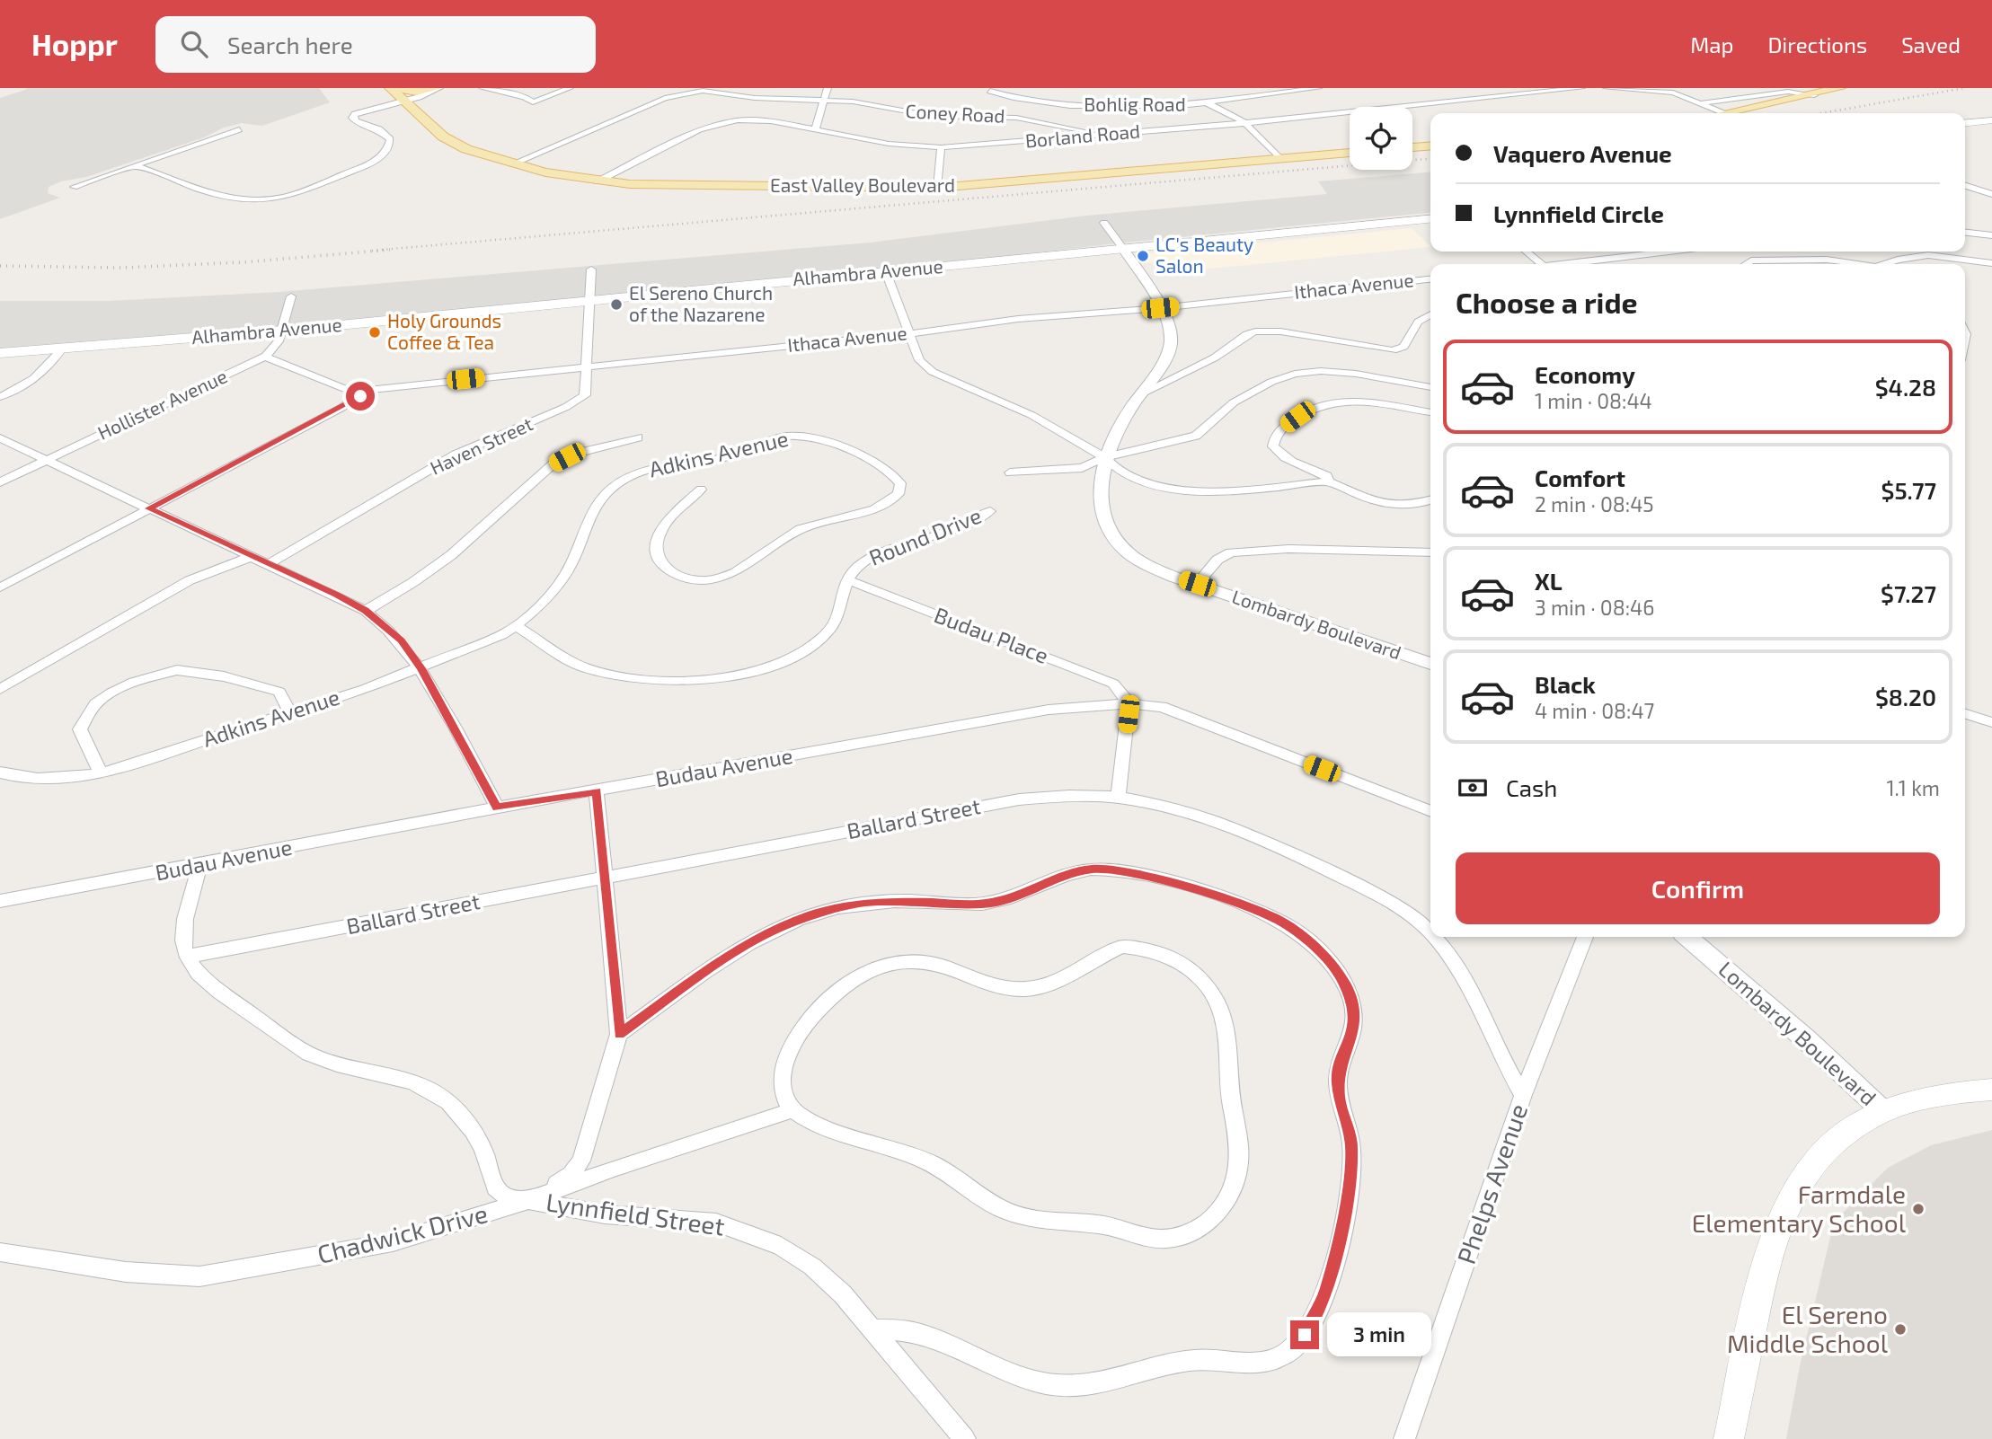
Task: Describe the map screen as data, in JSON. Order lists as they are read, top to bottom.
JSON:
{
  "streets": {
    "main road": ["East Valley Boulevard", "Alhambra Avenue"],
    "street": [
      "Bohlig Road",
      "Coney Road",
      "Borland Road",
      "Ithaca Avenue",
      "Hollister Avenue",
      "Haven Street",
      "Adkins Avenue",
      "Round Drive",
      "Lombardy Boulevard",
      "Budau Place",
      "Budau Avenue",
      "Ballard Street",
      "Phelps Avenue",
      "Lynnfield Street",
      "Chadwick Drive"
    ]
  },
  "crossings": [
    ["Coney Road", "Borland Road"],
    ["Coney Road", "East Valley Boulevard"],
    ["Borland Road", "East Valley Boulevard"],
    ["Alhambra Avenue", "Hollister Avenue"],
    ["Alhambra Avenue", "Haven Street"],
    ["Alhambra Avenue", "Lombardy Boulevard"],
    ["Ithaca Avenue", "Hollister Avenue"],
    ["Ithaca Avenue", "Haven Street"],
    ["Ithaca Avenue", "Lombardy Boulevard"],
    ["Adkins Avenue", "Round Drive"],
    ["Round Drive", "Budau Place"],
    ["Budau Place", "Budau Avenue"],
    ["Ballard Street", "Phelps Avenue"],
    ["Ballard Street", "Lynnfield Street"],
    ["Lynnfield Street", "Chadwick Drive"]
  ],
  "places": [
    "LC's Beauty Salon",
    "El Sereno Church of the Nazarene",
    "Holy Grounds Coffee & Tea",
    "Farmdale Elementary School",
    "El Sereno Middle School"
  ],
  "page": {
    "header": "Hoppr",
    "search": "Search here",
    "nav": ["Map", "Directions", "Saved"],
    "banner": ["Vaquero Avenue", "Lynnfield Circle"],
    "heading": "Choose a ride",
    "list": [
      {
        "name": "Economy",
        "note": "1 min · 08:44",
        "value": "$4.28"
      },
      {
        "name": "Comfort",
        "note": "2 min · 08:45",
        "value": "$5.77"
      },
      {
        "name": "XL",
        "note": "3 min · 08:46",
        "value": "$7.27"
      },
      {
        "name": "Black",
        "note": "4 min · 08:47",
        "value": "$8.20"
      }
    ],
    "pay": ["Cash", "1.1 km"],
    "buttons": "Confirm",
    "bubble": "3 min"
  }
}
